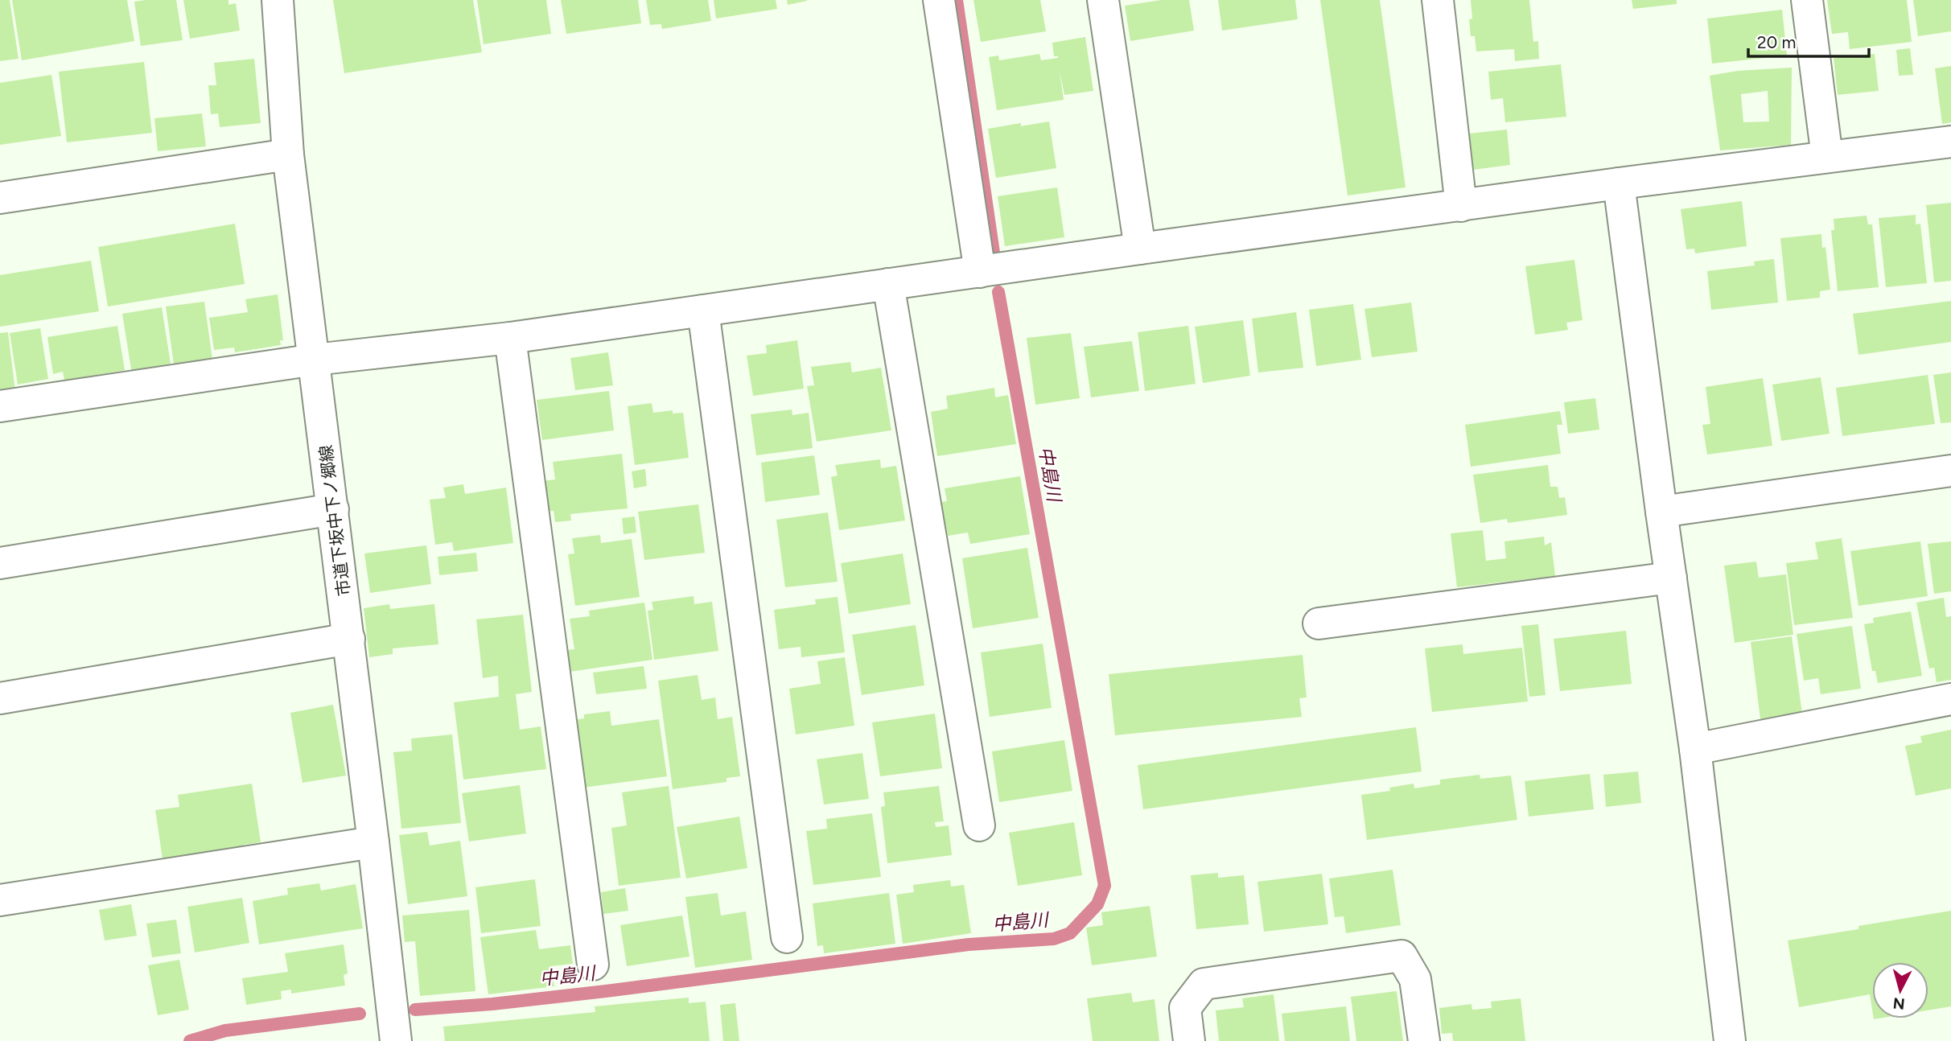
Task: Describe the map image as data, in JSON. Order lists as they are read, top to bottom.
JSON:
{
  "streets": {
    "street": ["市道下坂中下ノ郷線"]
  },
  "water": ["中島川"],
  "scale_bar": "20 m",
  "north": "bottom"
}
